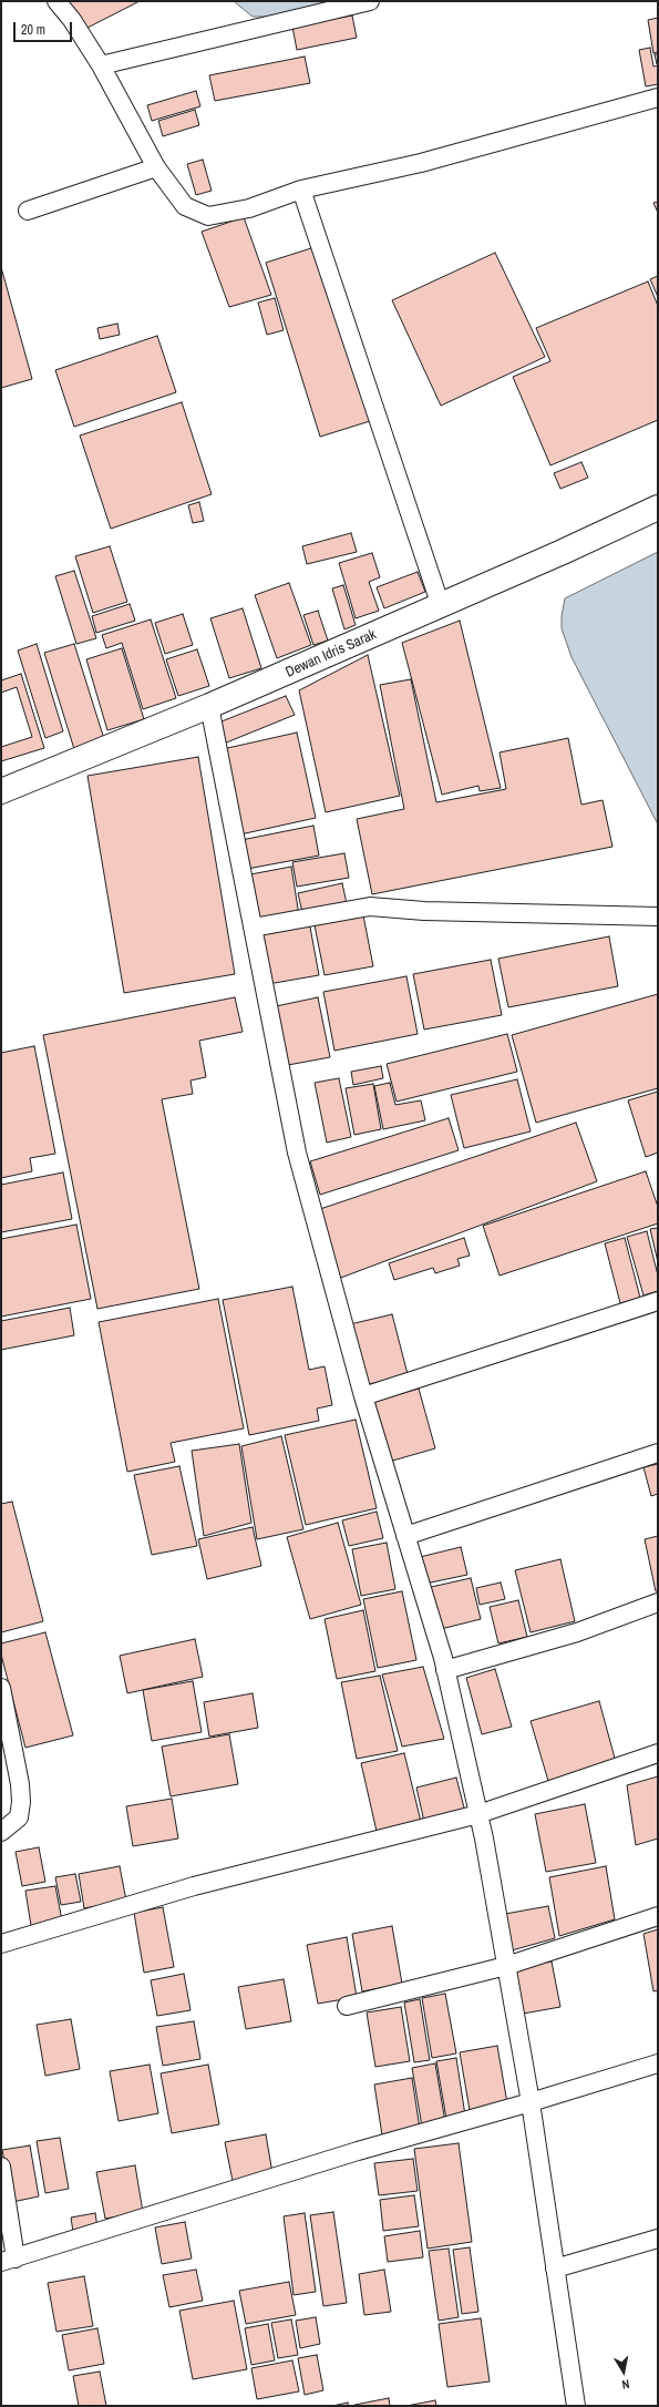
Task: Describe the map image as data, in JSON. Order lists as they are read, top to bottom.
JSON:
{
  "streets": {
    "main road": ["Dewan Idris Sarak"]
  },
  "scale_bar": "20 m",
  "north": "bottom"
}
